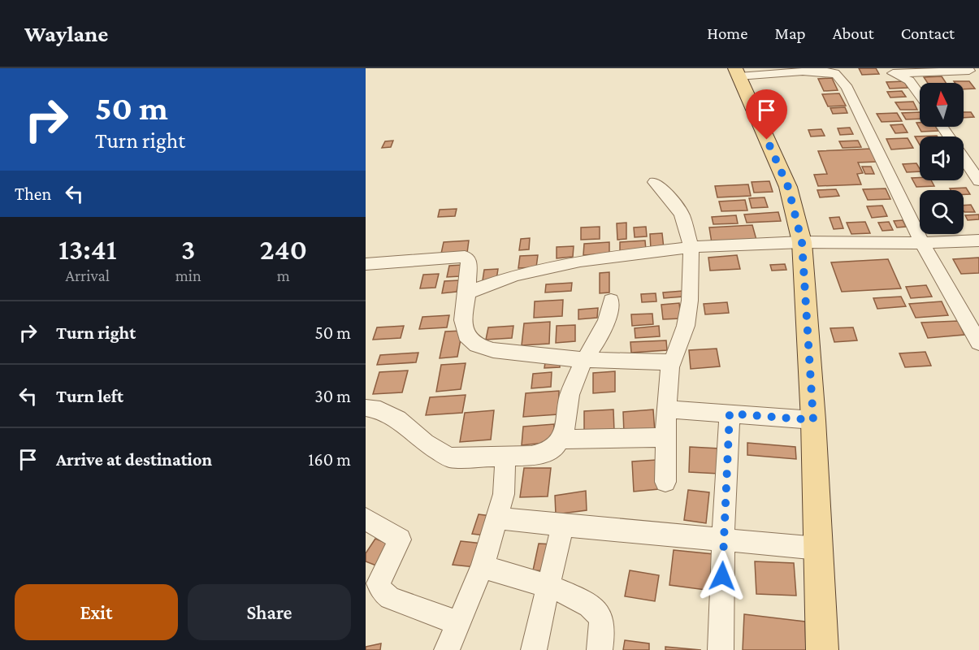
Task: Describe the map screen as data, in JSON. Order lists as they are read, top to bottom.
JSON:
{
  "north": "top",
  "page": {
    "header": "Waylane",
    "nav": [
      "Home",
      "Map",
      "About",
      "Contact"
    ],
    "turn": ["50 m", "Turn right"],
    "then": "Then",
    "eta": [
      "13:41",
      "Arrival",
      "3",
      "min",
      "240",
      "m"
    ],
    "list": [
      {
        "name": "Turn right",
        "value": "50 m"
      },
      {
        "name": "Turn left",
        "value": "30 m"
      },
      {
        "name": "Arrive at destination",
        "value": "160 m"
      }
    ],
    "buttons": ["Exit", "Share"]
  }
}
